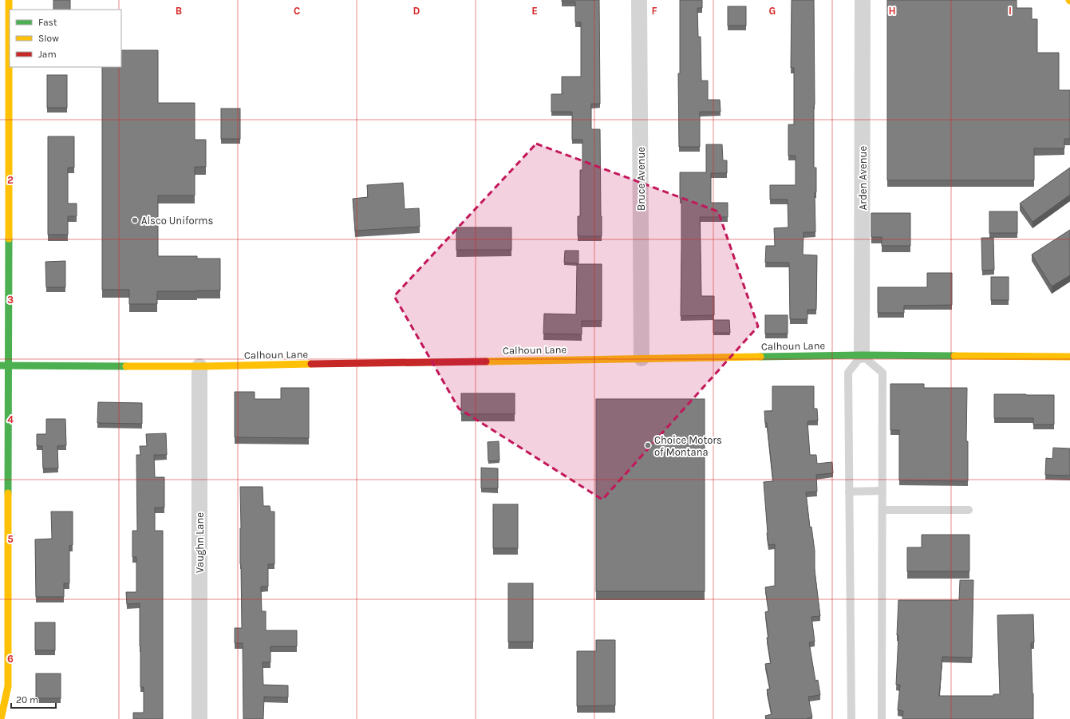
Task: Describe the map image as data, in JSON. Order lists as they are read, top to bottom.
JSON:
{
  "streets": {
    "street": [
      "Arden Avenue",
      "Bruce Avenue",
      "Calhoun Lane",
      "Vaughn Lane"
    ]
  },
  "crossings": [
    ["Arden Avenue", "Calhoun Lane"],
    ["Bruce Avenue", "Calhoun Lane"],
    ["Calhoun Lane", "Vaughn Lane"]
  ],
  "places": ["Alsco Uniforms", "Choice Motors of Montana"],
  "legend": ["Fast", "Slow", "Jam"],
  "scale_bar": "20 m",
  "grid": {
    "columns": [
      "B",
      "C",
      "D",
      "E",
      "F",
      "G",
      "H",
      "I"
    ],
    "rows": [
      "2",
      "3",
      "4",
      "5",
      "6"
    ]
  }
}
